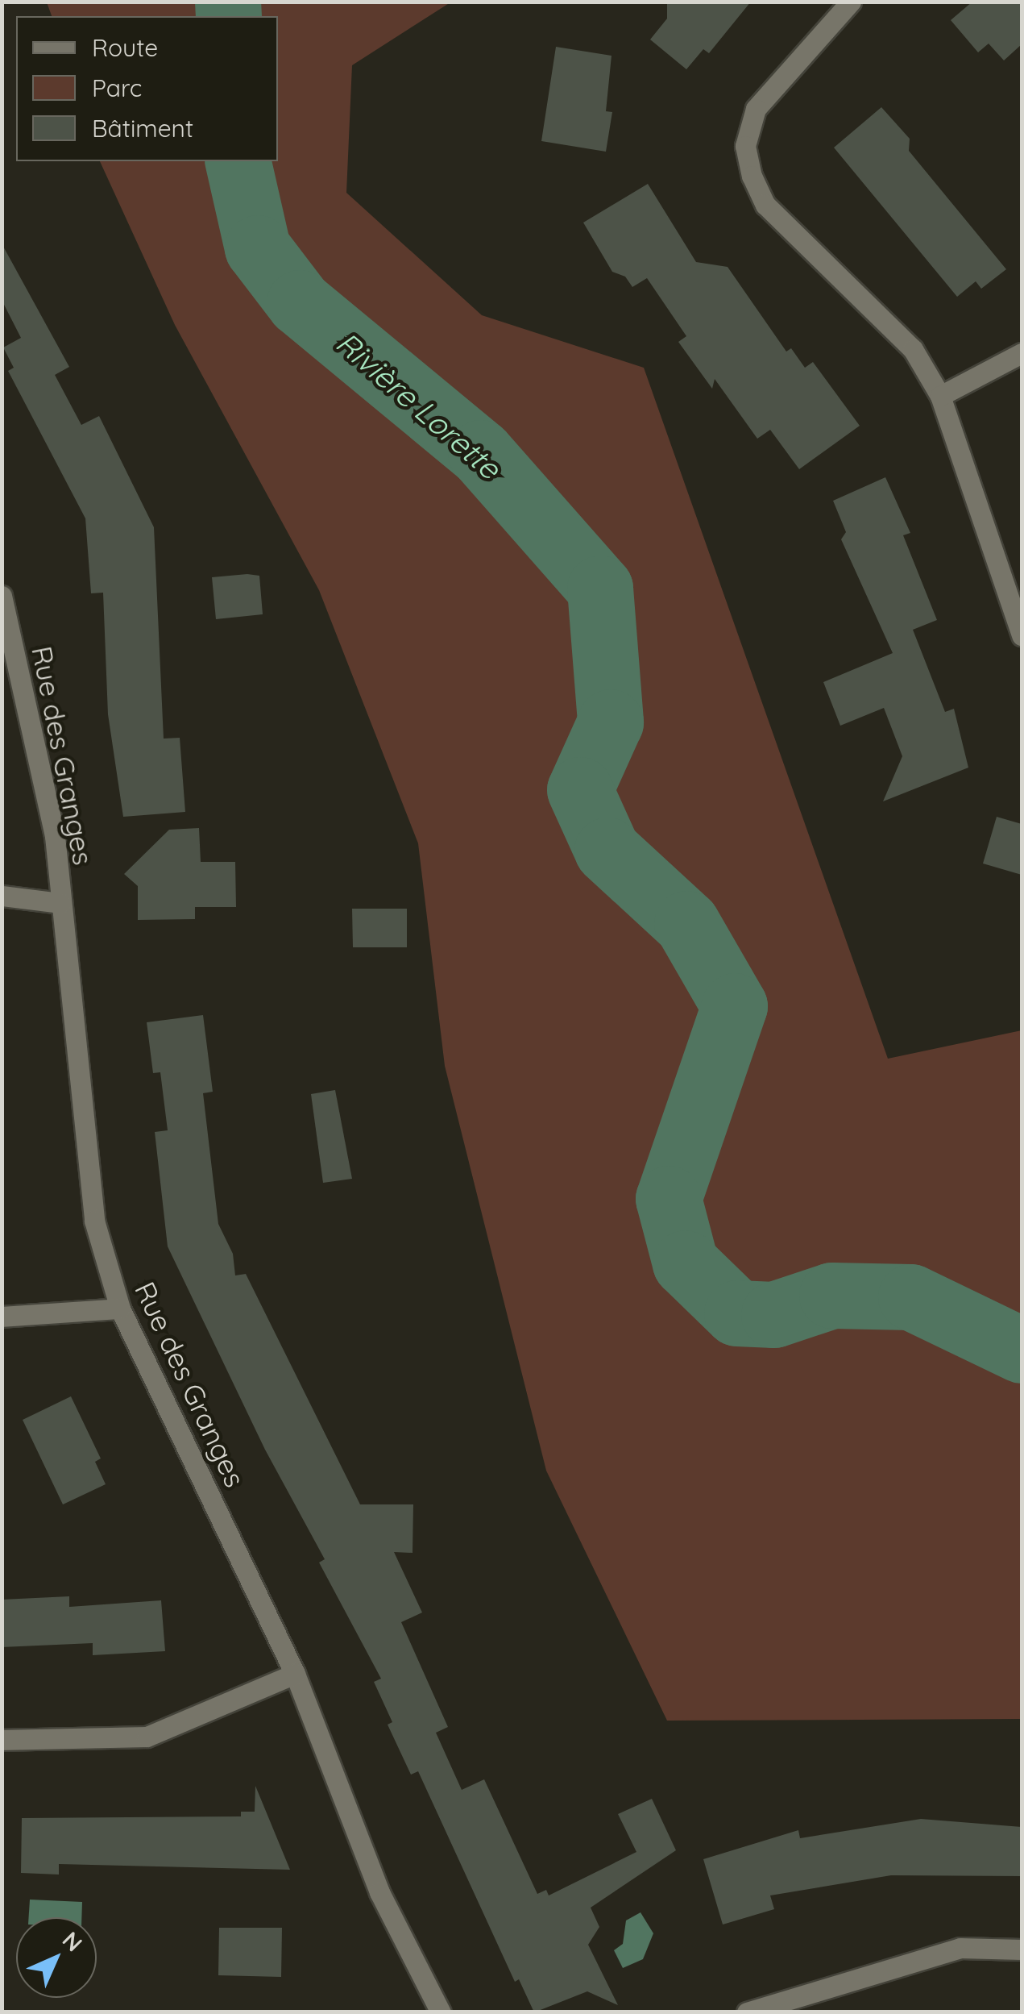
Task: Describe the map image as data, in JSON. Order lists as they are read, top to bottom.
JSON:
{
  "streets": {
    "street": ["Rue des Granges"]
  },
  "water": ["Rivière Lorette"],
  "legend": ["Route", "Parc", "Bâtiment"],
  "north": "top right"
}
